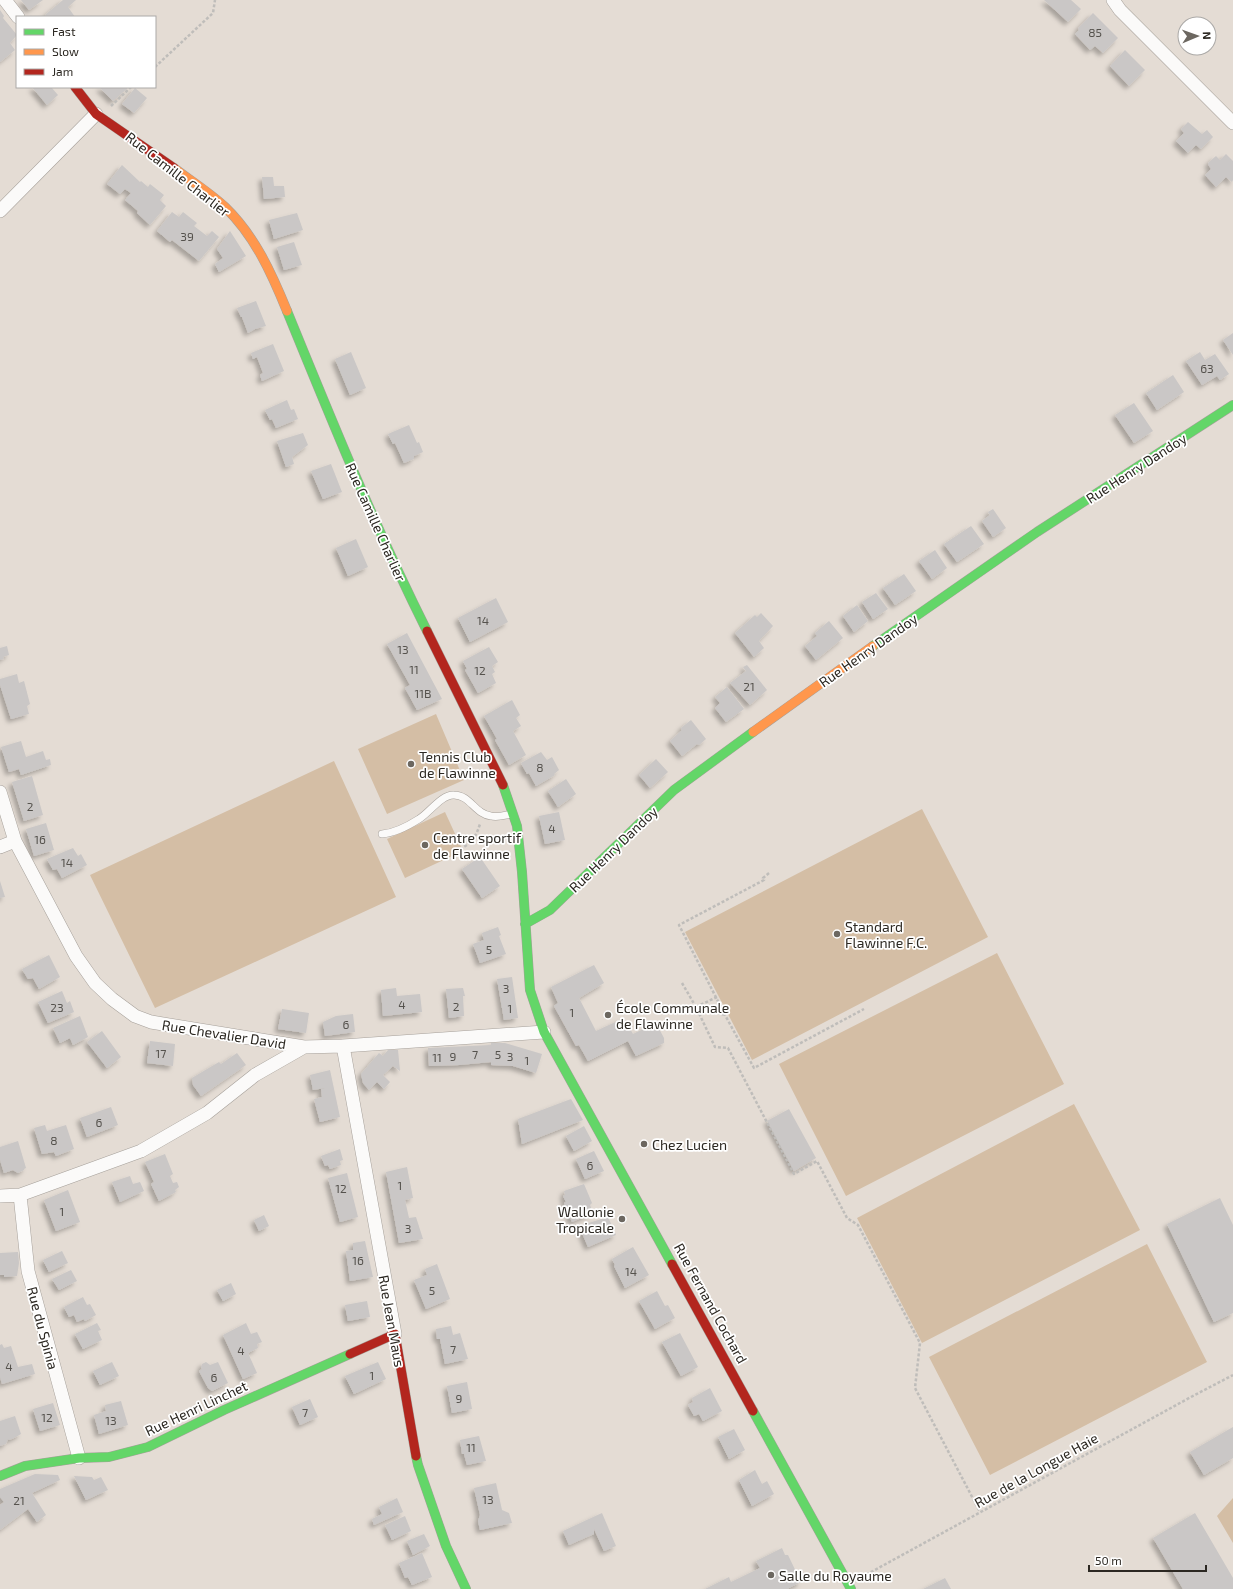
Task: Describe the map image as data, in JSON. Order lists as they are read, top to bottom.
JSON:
{
  "streets": {
    "street": [
      "Rue Camille Charlier",
      "Rue Henry Dandoy",
      "Rue Chevalier David",
      "Rue Fernand Cochard",
      "Rue Jean Maus",
      "Rue du Spinia",
      "Rue Henri Linchet"
    ],
    "path": ["Rue de la Longue Haie"]
  },
  "crossings": [
    ["Rue Camille Charlier", "Rue Henry Dandoy"],
    ["Rue Camille Charlier", "Rue Chevalier David"],
    ["Rue Camille Charlier", "Rue Fernand Cochard"],
    ["Rue Chevalier David", "Rue Fernand Cochard"],
    ["Rue Chevalier David", "Rue Jean Maus"],
    ["Rue Fernand Cochard", "Rue de la Longue Haie"],
    ["Rue Jean Maus", "Rue Henri Linchet"],
    ["Rue du Spinia", "Rue Henri Linchet"]
  ],
  "places": [
    "Tennis Club de Flawinne",
    "Centre sportif de Flawinne",
    "Standard Flawinne F.C.",
    "École Communale de Flawinne",
    "Chez Lucien",
    "Wallonie Tropicale",
    "Salle du Royaume"
  ],
  "house_numbers": [
    "85",
    "39",
    "63",
    "14",
    "13",
    "11",
    "12",
    "21",
    "11B",
    "8",
    "2",
    "4",
    "16",
    "14",
    "5",
    "3",
    "4",
    "2",
    "23",
    "1",
    "1",
    "6",
    "17",
    "7",
    "5",
    "9",
    "3",
    "11",
    "1",
    "6",
    "8",
    "6",
    "1",
    "12",
    "1",
    "3",
    "16",
    "14",
    "5",
    "7",
    "4",
    "4",
    "1",
    "6",
    "9",
    "7",
    "12",
    "13",
    "11",
    "13",
    "21"
  ],
  "legend": ["Fast", "Slow", "Jam"],
  "scale_bar": "50 m",
  "north": "right"
}
